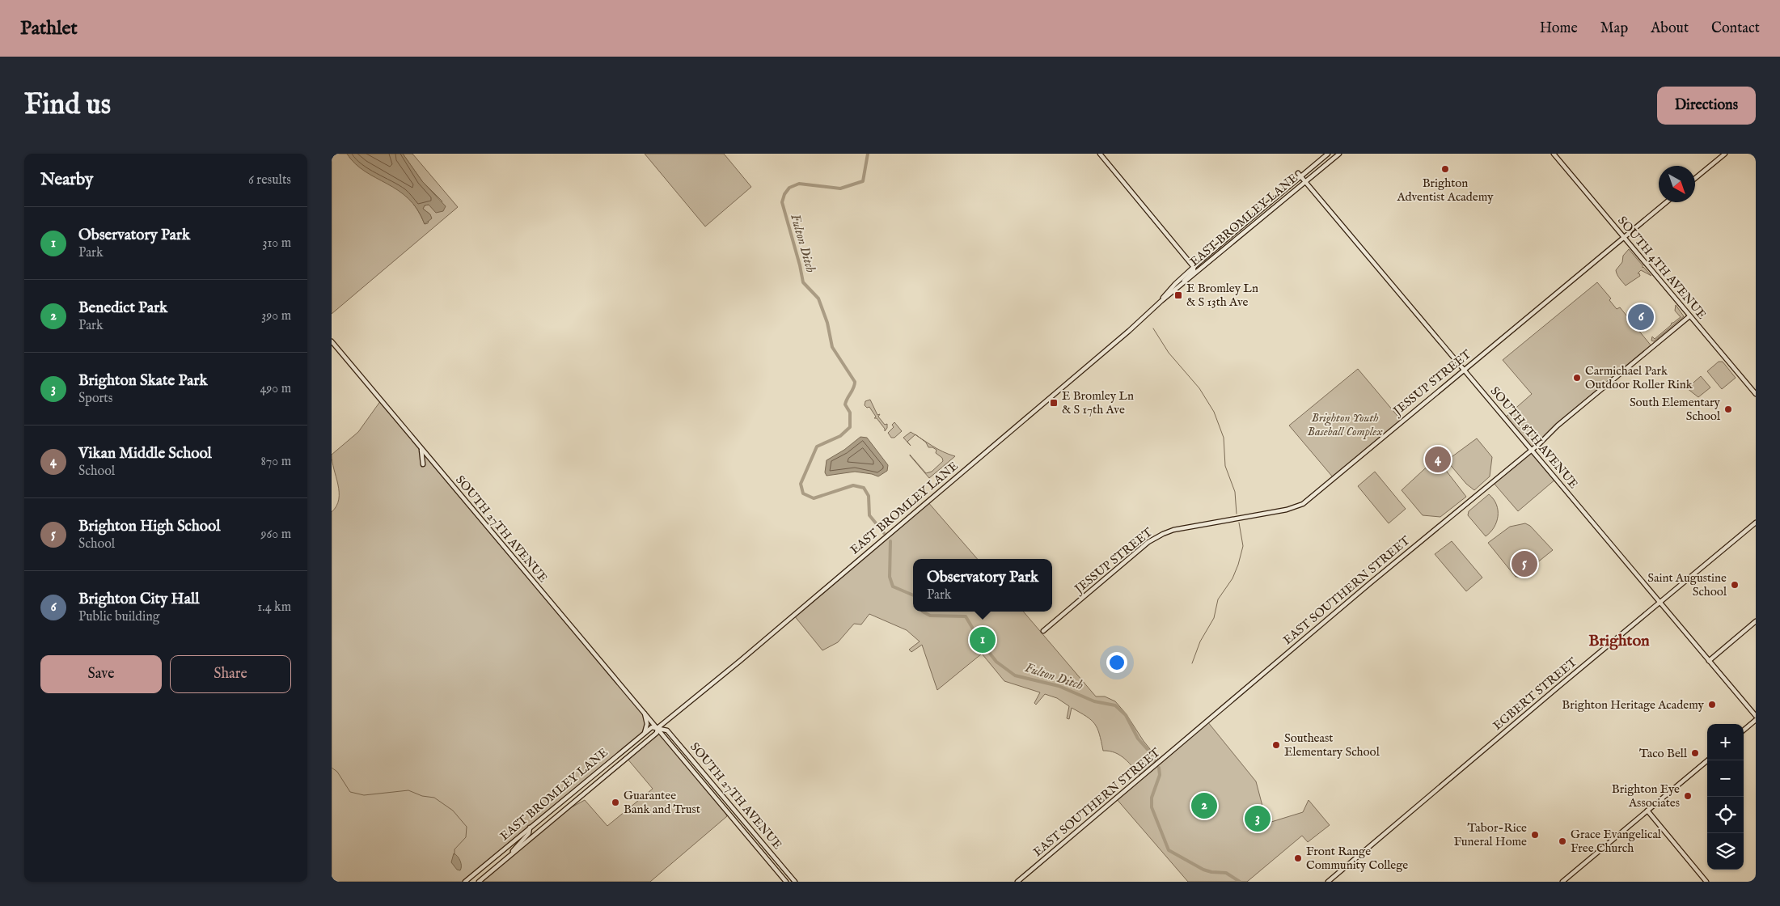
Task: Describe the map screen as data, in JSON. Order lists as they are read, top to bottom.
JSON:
{
  "streets": {
    "street": [
      "EAST BROMLEY LANE",
      "SOUTH 4TH AVENUE",
      "JESSUP STREET",
      "SOUTH 8TH AVENUE",
      "SOUTH 27TH AVENUE",
      "EAST SOUTHERN STREET",
      "EGBERT STREET"
    ]
  },
  "crossings": [
    ["EAST BROMLEY LANE", "SOUTH 8TH AVENUE"],
    ["EAST BROMLEY LANE", "SOUTH 27TH AVENUE"],
    ["SOUTH 4TH AVENUE", "JESSUP STREET"],
    ["SOUTH 4TH AVENUE", "EAST SOUTHERN STREET"],
    ["JESSUP STREET", "SOUTH 8TH AVENUE"],
    ["SOUTH 8TH AVENUE", "EAST SOUTHERN STREET"],
    ["SOUTH 8TH AVENUE", "EGBERT STREET"]
  ],
  "districts": ["Brighton"],
  "water": ["Fulton Ditch"],
  "parks": ["Brighton Youth Baseball Complex"],
  "places": {
    "other": [
      "Brighton Adventist Academy",
      "Carmichael Park Outdoor Roller Rink",
      "South Elementary School",
      "Saint Augustine School",
      "Brighton Heritage Academy",
      "Southeast Elementary School",
      "Taco Bell",
      "Brighton Eye Associates",
      "Guarantee Bank and Trust",
      "Tabor-Rice Funeral Home",
      "Grace Evangelical Free Church",
      "Front Range Community College"
    ],
    "transit": ["E Bromley Ln & S 13th Ave", "E Bromley Ln & S 17th Ave"]
  },
  "north": "bottom right",
  "page": {
    "header": "Pathlet",
    "nav": [
      "Home",
      "Map",
      "About",
      "Contact"
    ],
    "buttons": [
      "Directions",
      ["Save", "Share"]
    ],
    "title": "Find us",
    "heading": ["Nearby", "6 results"],
    "list": [
      {
        "mark": "1",
        "name": "Observatory Park",
        "note": "Park",
        "value": "310 m"
      },
      {
        "mark": "2",
        "name": "Benedict Park",
        "note": "Park",
        "value": "390 m"
      },
      {
        "mark": "3",
        "name": "Brighton Skate Park",
        "note": "Sports",
        "value": "490 m"
      },
      {
        "mark": "4",
        "name": "Vikan Middle School",
        "note": "School",
        "value": "870 m"
      },
      {
        "mark": "5",
        "name": "Brighton High School",
        "note": "School",
        "value": "960 m"
      },
      {
        "mark": "6",
        "name": "Brighton City Hall",
        "note": "Public building",
        "value": "1.4 km"
      }
    ],
    "pins": [
      "6",
      "4",
      "5",
      "1",
      "2",
      "3"
    ],
    "popup": ["Observatory Park", "Park"],
    "map_buttons": ["+", "−"]
  }
}
